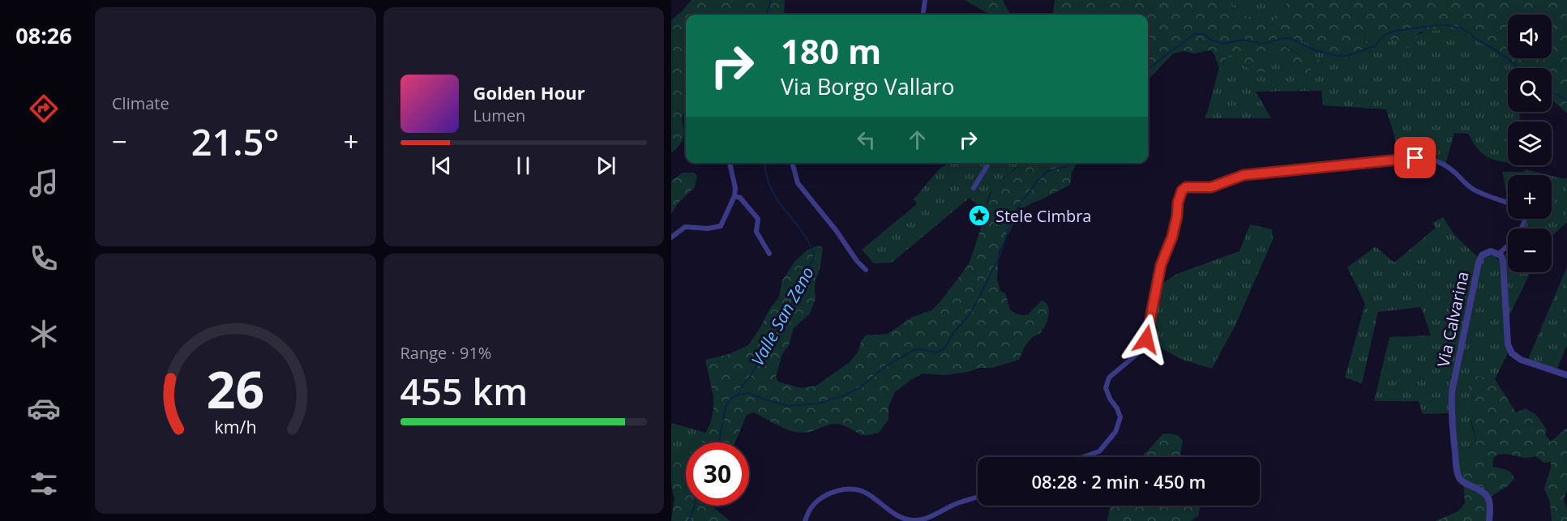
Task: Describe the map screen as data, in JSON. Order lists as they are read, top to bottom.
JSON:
{
  "streets": {
    "street": ["Via Calvarina"]
  },
  "water": ["Valle San Zeno"],
  "places": {
    "place": ["Stele Cimbra"]
  },
  "page": {
    "tabs": "08:26",
    "tile": [
      "Climate",
      ["Range · 91%", "455 km"]
    ],
    "map_buttons": ["+", "−"],
    "turn": ["180 m", "Via Borgo Vallaro"],
    "song": ["Golden Hour", "Lumen"],
    "heat": ["−", "21.5°", "+"],
    "limit": "30",
    "trip": "08:28 · 2 min · 450 m",
    "gauge": ["26", "km/h"]
  }
}
